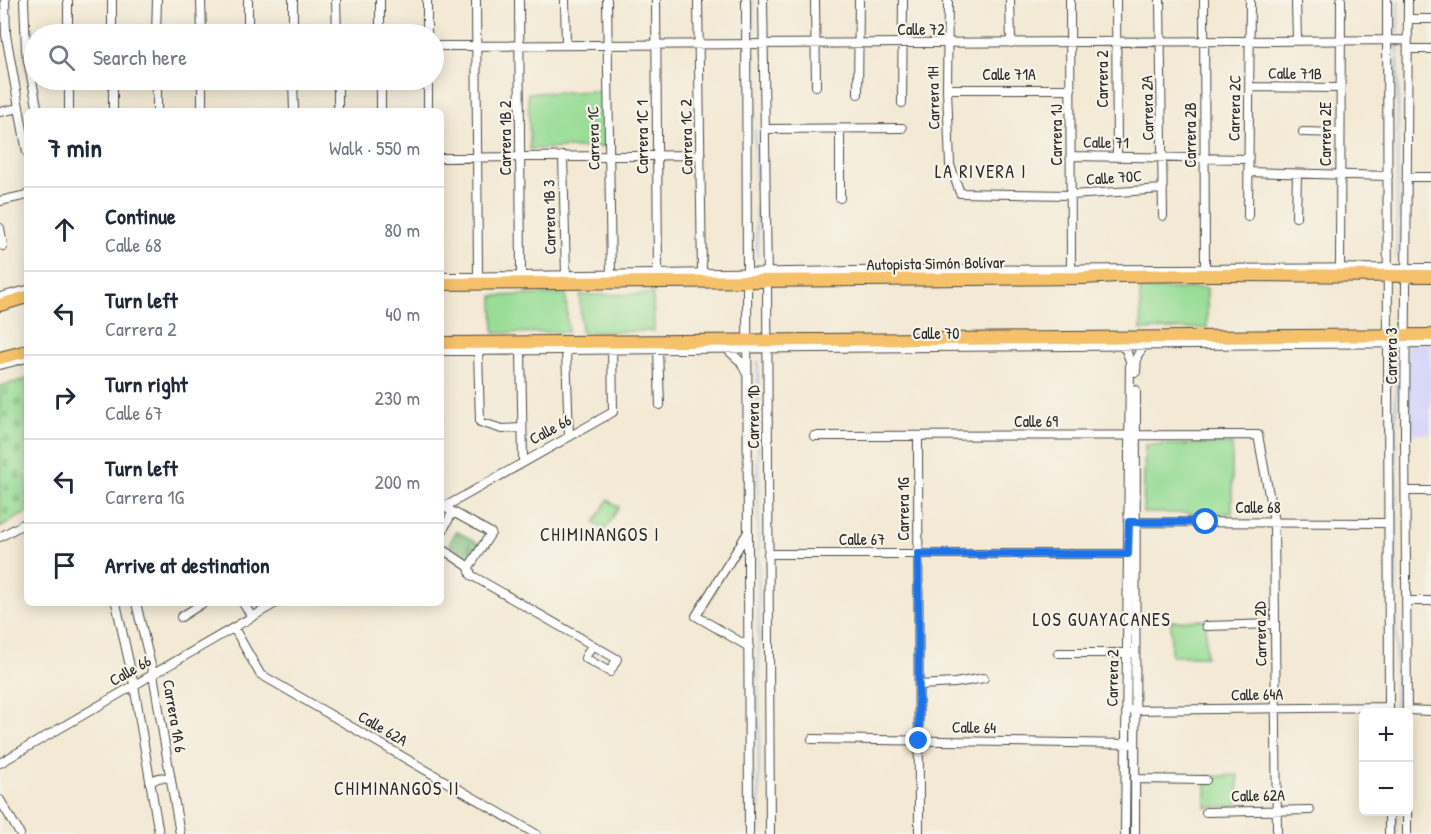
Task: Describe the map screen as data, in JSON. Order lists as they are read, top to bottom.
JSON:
{
  "streets": {
    "highway": ["Autopista Simón Bolívar"],
    "street": [
      "Calle 72",
      "Calle 71B",
      "Calle 71A",
      "Carrera 2",
      "Carrera 1H",
      "Carrera 2A",
      "Carrera 2C",
      "Carrera 2E",
      "Carrera 1J",
      "Carrera 2B",
      "Carrera 1C 1",
      "Carrera 1C 2",
      "Carrera 1B 2",
      "Carrera 1C",
      "Calle 71",
      "Calle 70C",
      "Carrera 1B 3",
      "Calle 70",
      "Carrera 3",
      "Carrera 1D",
      "Calle 69",
      "Calle 66",
      "Calle 68",
      "Carrera 1G",
      "Calle 67",
      "Carrera 2D",
      "Calle 64A",
      "Carrera 1A 6",
      "Calle 64",
      "Calle 62A"
    ]
  },
  "crossings": [
    ["Calle 72", "Carrera 2"],
    ["Calle 72", "Carrera 1H"],
    ["Calle 72", "Carrera 2A"],
    ["Calle 72", "Carrera 2C"],
    ["Calle 72", "Carrera 2E"],
    ["Calle 72", "Carrera 1J"],
    ["Calle 72", "Carrera 2B"],
    ["Calle 72", "Carrera 1C 1"],
    ["Calle 72", "Carrera 1C 2"],
    ["Calle 72", "Carrera 1B 2"],
    ["Calle 72", "Carrera 1C"],
    ["Calle 72", "Carrera 3"],
    ["Calle 72", "Carrera 1D"],
    ["Calle 71B", "Carrera 2C"],
    ["Calle 71B", "Carrera 2E"],
    ["Calle 71A", "Carrera 1H"],
    ["Calle 71A", "Carrera 1J"],
    ["Carrera 2", "Calle 71"],
    ["Carrera 2", "Calle 70"],
    ["Carrera 2", "Calle 69"],
    ["Carrera 2", "Calle 68"],
    ["Carrera 2", "Calle 67"],
    ["Carrera 2", "Calle 64A"],
    ["Carrera 2", "Calle 64"],
    ["Carrera 1H", "Calle 70C"],
    ["Carrera 2A", "Calle 71"],
    ["Carrera 2A", "Calle 70C"],
    ["Carrera 2C", "Calle 71"],
    ["Carrera 1J", "Calle 71"],
    ["Carrera 1J", "Calle 70C"],
    ["Carrera 2B", "Calle 71"],
    ["Carrera 1C", "Autopista Simón Bolívar"],
    ["Autopista Simón Bolívar", "Carrera 3"],
    ["Autopista Simón Bolívar", "Carrera 1D"],
    ["Calle 70", "Carrera 3"],
    ["Carrera 3", "Calle 68"],
    ["Carrera 1D", "Calle 67"],
    ["Calle 69", "Carrera 1G"],
    ["Calle 69", "Carrera 2D"],
    ["Calle 66", "Carrera 1A 6"],
    ["Calle 66", "Calle 62A"],
    ["Calle 68", "Carrera 2D"],
    ["Carrera 1G", "Calle 67"],
    ["Carrera 1G", "Calle 64"],
    ["Carrera 2D", "Calle 64A"],
    ["Carrera 2D", "Calle 62A"]
  ],
  "districts": [
    "LA RIVERA I",
    "CHIMINANGOS I",
    "LOS GUAYACANES",
    "CHIMINANGOS II"
  ],
  "page": {
    "search": "Search here",
    "heading": ["7 min", "Walk · 550 m"],
    "list": [
      ["Continue", "Calle 68", "80 m"],
      ["Turn left", "Carrera 2", "40 m"],
      ["Turn right", "Calle 67", "230 m"],
      ["Turn left", "Carrera 1G", "200 m"],
      "Arrive at destination"
    ],
    "map_buttons": ["+", "−"]
  }
}
